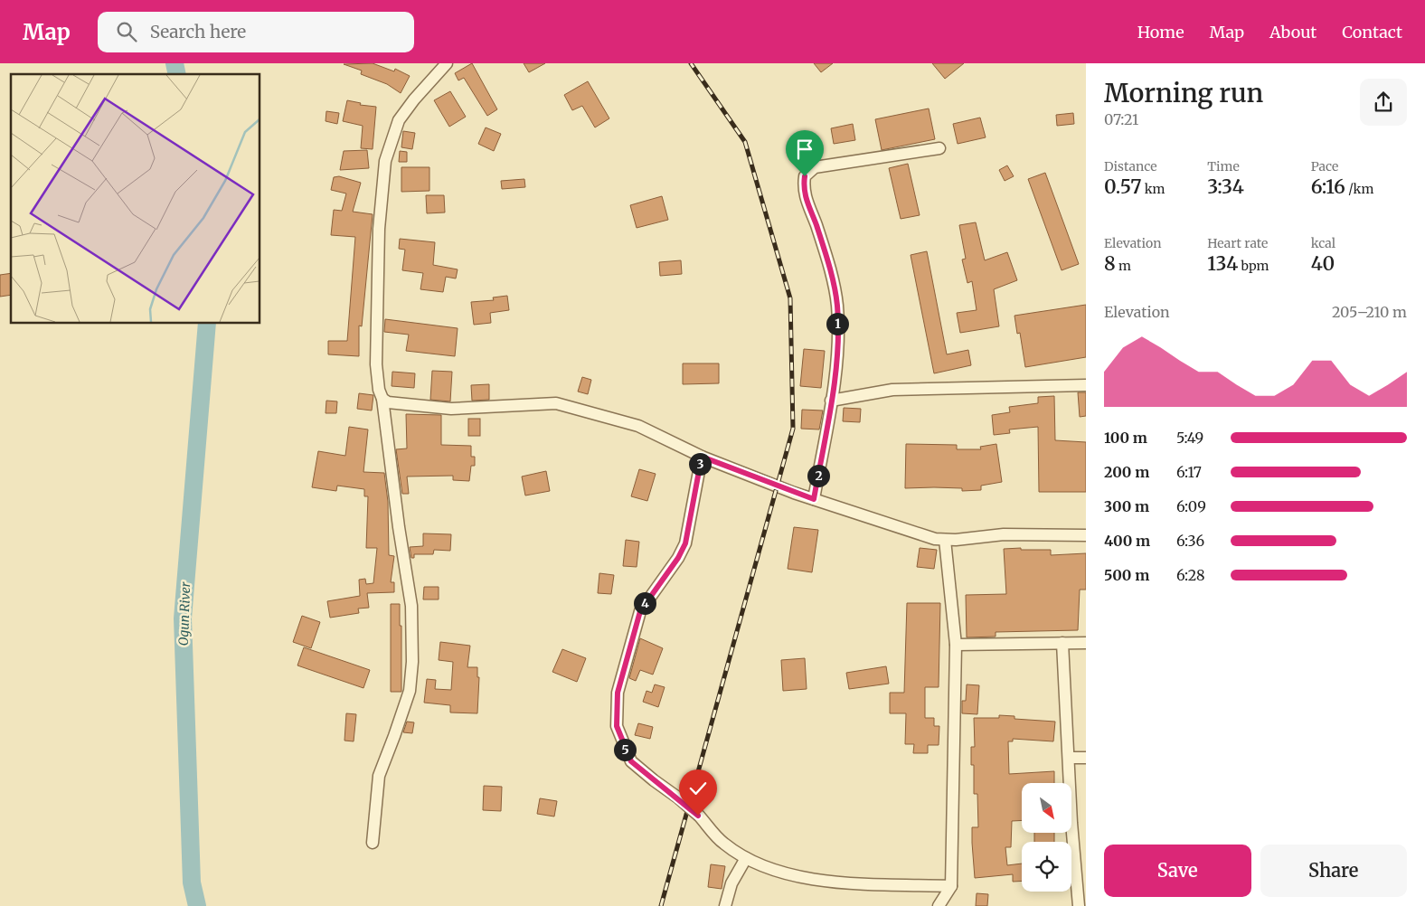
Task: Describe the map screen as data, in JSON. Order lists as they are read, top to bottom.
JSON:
{
  "water": ["Ogun River"],
  "north": "bottom right",
  "page": {
    "header": "Map",
    "search": "Search here",
    "nav": [
      "Home",
      "Map",
      "About",
      "Contact"
    ],
    "heading": ["Morning run", "07:21"],
    "stats": [
      ["Distance", "0.57 km"],
      ["Time", "3:34"],
      ["Pace", "6:16 /km"],
      ["Elevation", "8 m"],
      ["Heart rate", "134 bpm"],
      ["kcal", "40"]
    ],
    "chart": ["Elevation", "205–210 m"],
    "pins": [
      "1",
      "3",
      "2",
      "4",
      "5"
    ],
    "list": [
      {
        "name": "100 m",
        "note": "5:49"
      },
      {
        "name": "200 m",
        "note": "6:17"
      },
      {
        "name": "300 m",
        "note": "6:09"
      },
      {
        "name": "400 m",
        "note": "6:36"
      },
      {
        "name": "500 m",
        "note": "6:28"
      }
    ],
    "buttons": ["Save", "Share"]
  }
}
